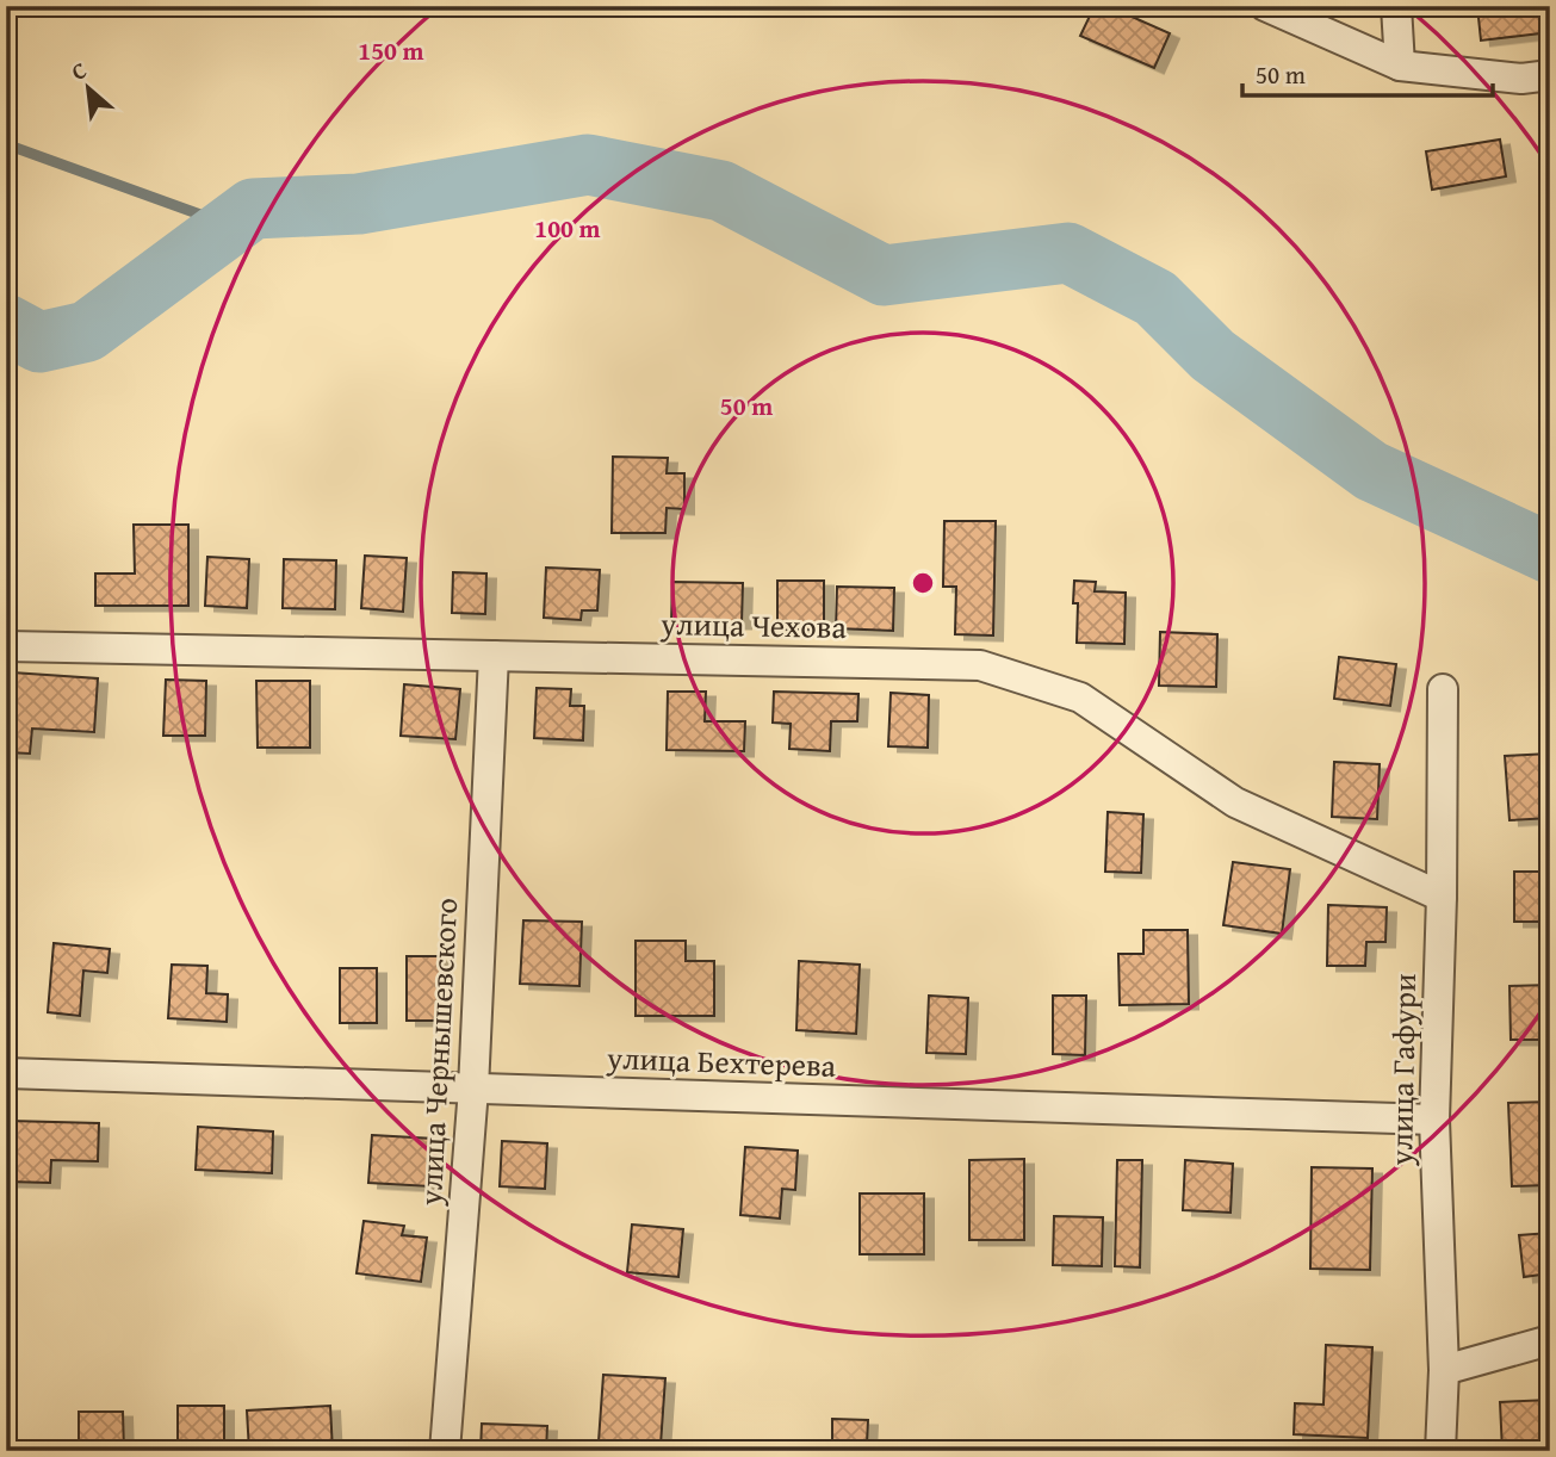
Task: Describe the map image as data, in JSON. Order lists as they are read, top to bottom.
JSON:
{
  "streets": {
    "street": [
      "улица Чехова",
      "улица Чернышевского",
      "улица Бехтерева",
      "улица Гафури"
    ]
  },
  "crossings": [
    ["улица Чехова", "улица Чернышевского"],
    ["улица Чехова", "улица Гафури"],
    ["улица Чернышевского", "улица Бехтерева"],
    ["улица Бехтерева", "улица Гафури"]
  ],
  "scale_bar": "50 m",
  "north": "top left",
  "rings": ["150 m", "100 m", "50 m"]
}
